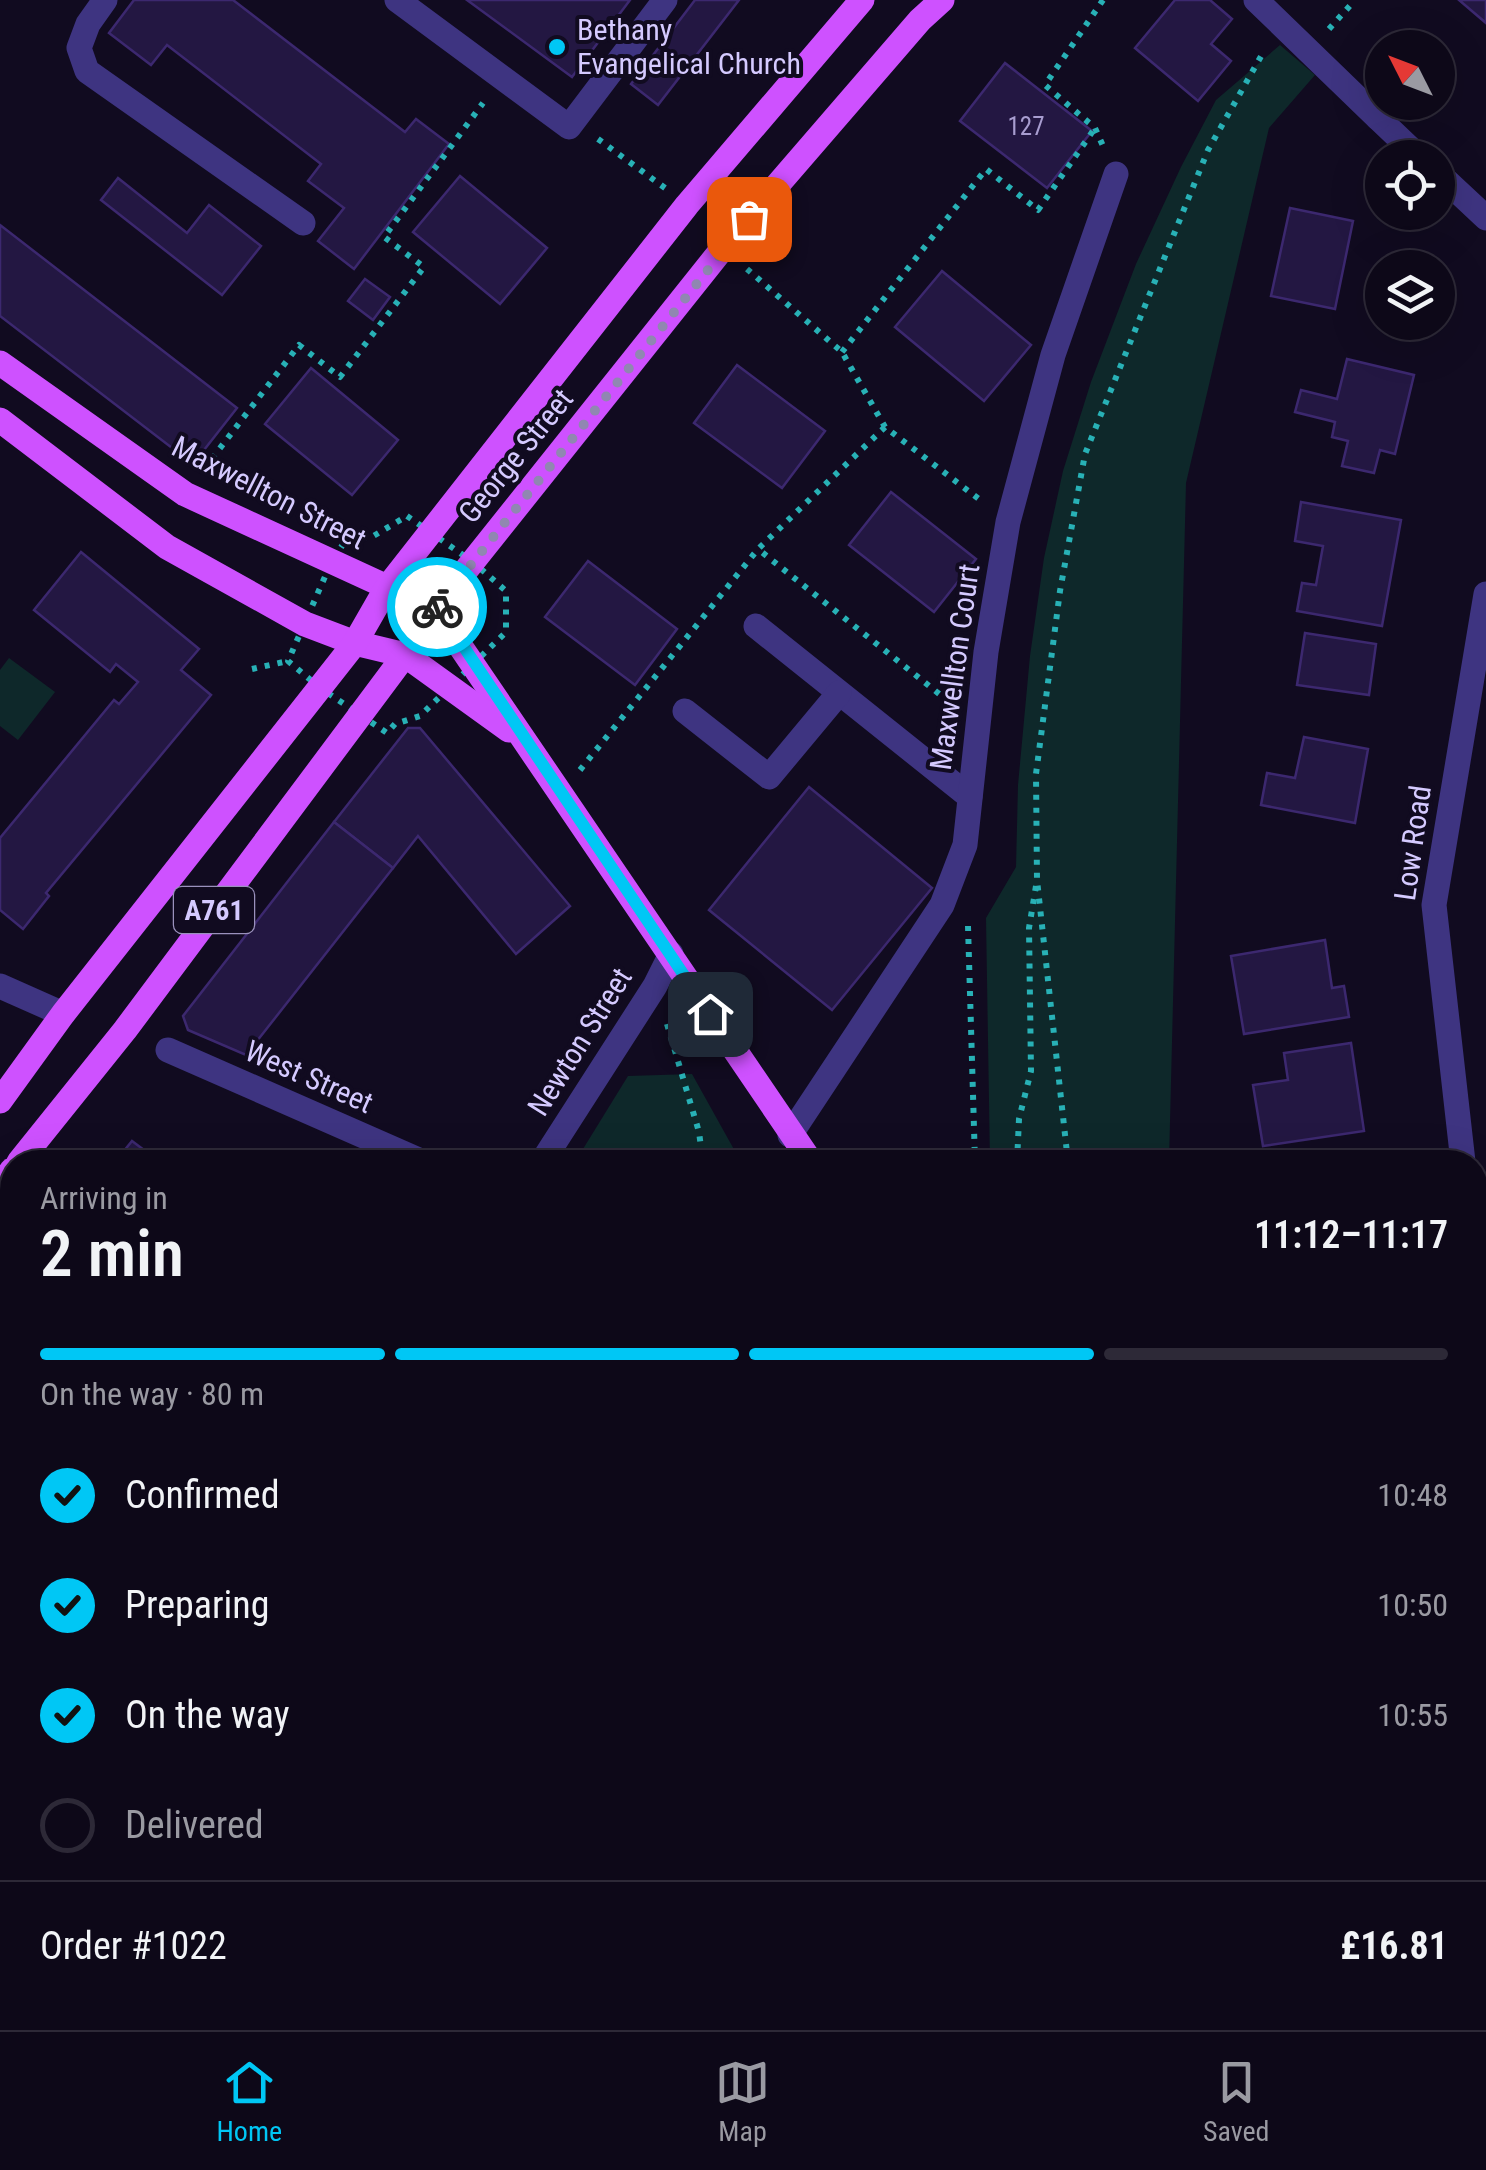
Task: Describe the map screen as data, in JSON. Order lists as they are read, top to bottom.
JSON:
{
  "streets": {
    "main road": ["George Street", "Maxwellton Street", "A761"],
    "street": [
      "Maxwellton Court",
      "Low Road",
      "Newton Street",
      "West Street"
    ]
  },
  "crossings": [
    ["George Street", "Maxwellton Street"]
  ],
  "places": ["Bethany Evangelical Church"],
  "house_numbers": ["127"],
  "north": "top left",
  "page": {
    "heading": ["2 min", "Arriving in", "11:12–11:17"],
    "panel": ["Order #1022", "£16.81"],
    "bar": "On the way · 80 m",
    "list": [
      ["Confirmed", "10:48"],
      ["Preparing", "10:50"],
      ["On the way", "10:55"],
      "Delivered"
    ],
    "tabs": ["Home", "Map", "Saved"]
  }
}
